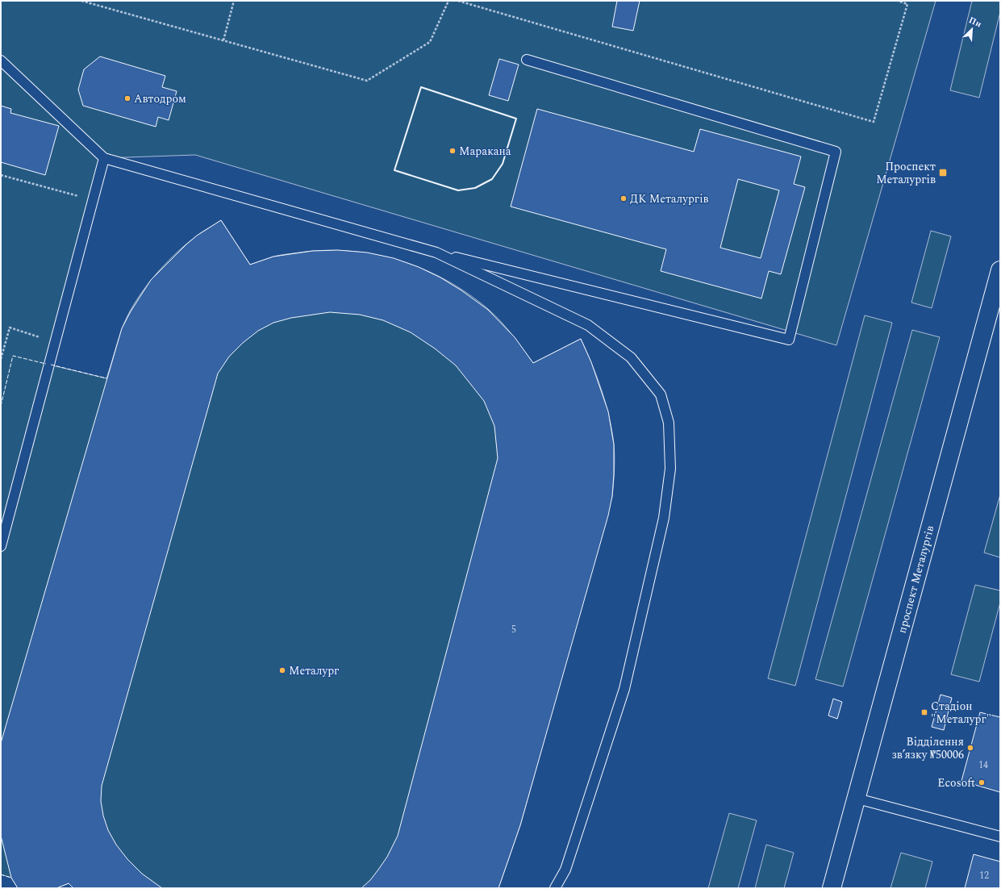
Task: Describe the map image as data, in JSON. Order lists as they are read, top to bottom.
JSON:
{
  "streets": {
    "main road": ["проспект Металургів"]
  },
  "places": {
    "other": [
      "Автодром",
      "Маракана",
      "ДК Металургів",
      "Металург",
      "Відділення зв’язку №50006",
      "Ecosoft"
    ],
    "transit": ["Проспект Металургів", "Стадіон \"Металург\""]
  },
  "house_numbers": ["5", "14", "12"],
  "north": "top right"
}
